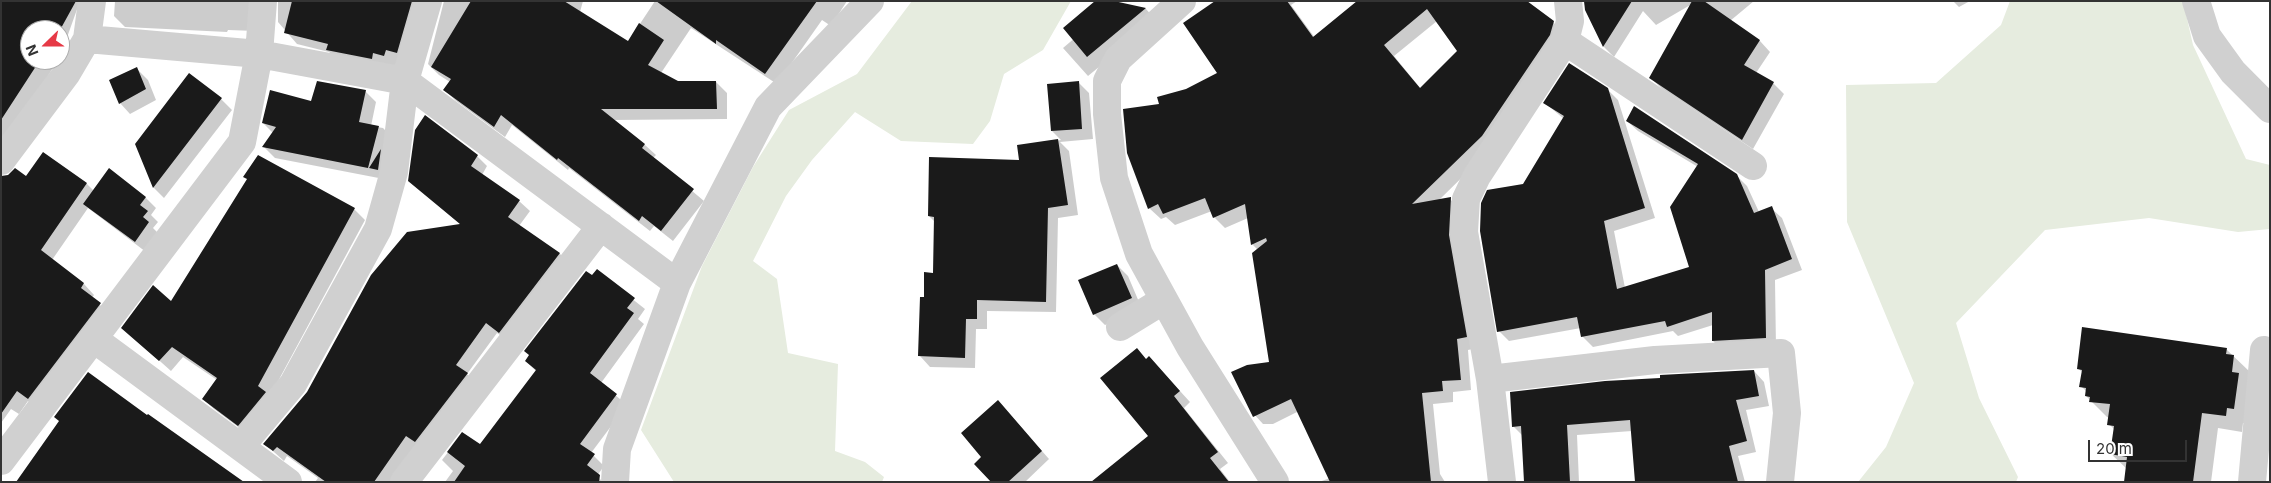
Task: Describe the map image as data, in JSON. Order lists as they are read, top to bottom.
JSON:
{
  "scale_bar": "20 m",
  "north": "left"
}
